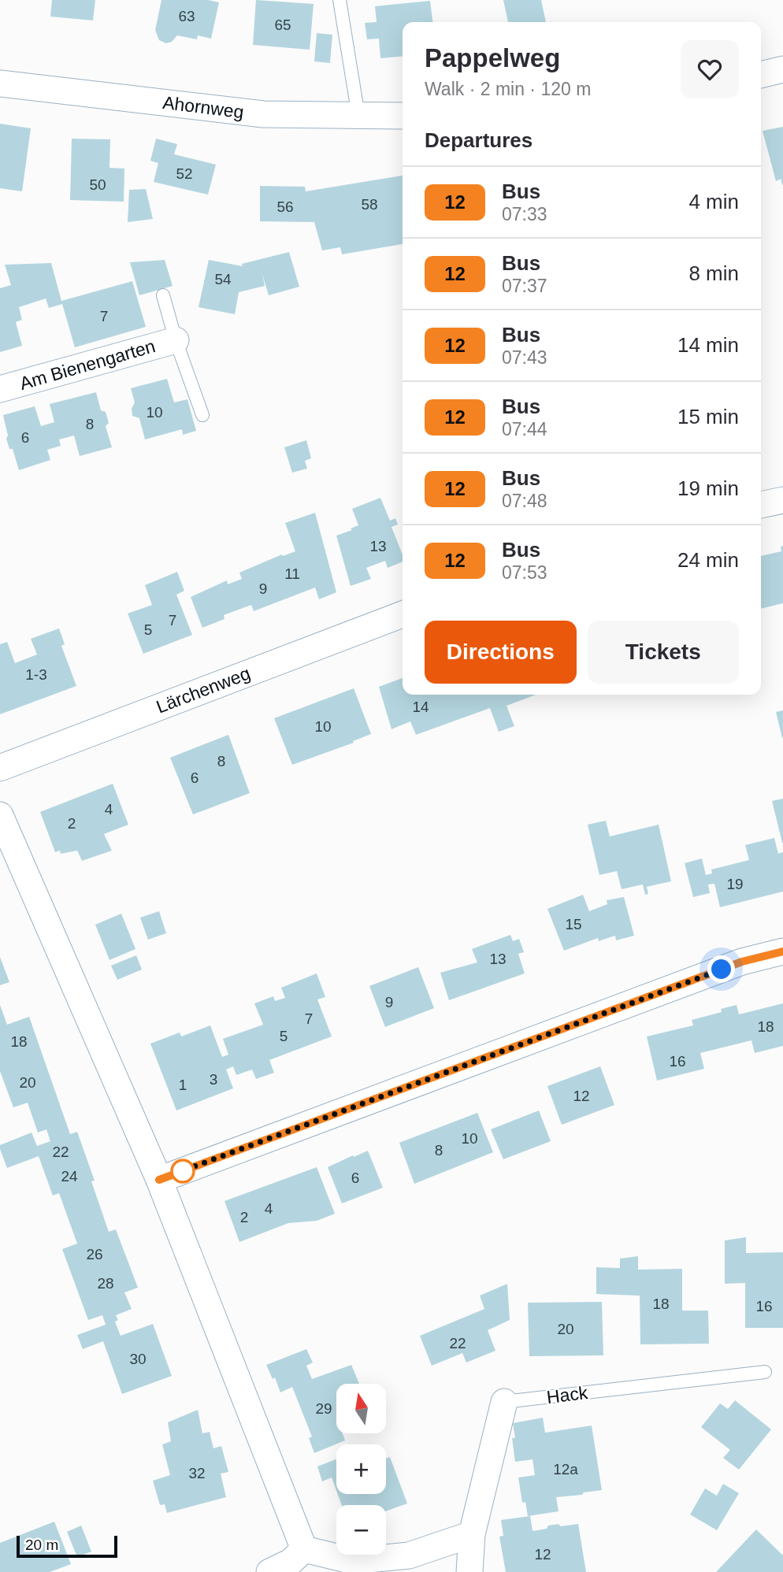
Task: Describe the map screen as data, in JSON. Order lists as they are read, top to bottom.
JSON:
{
  "streets": {
    "street": [
      "Ahornweg",
      "Am Bienengarten",
      "Lärchenweg",
      "Hack"
    ]
  },
  "lines": ["bus line 12"],
  "house_numbers": [
    "63",
    "65",
    "52",
    "50",
    "58",
    "56",
    "54",
    "7",
    "10",
    "8",
    "6",
    "13",
    "11",
    "9",
    "7",
    "5",
    "1-3",
    "14",
    "10",
    "8",
    "6",
    "4",
    "2",
    "19",
    "15",
    "13",
    "9",
    "7",
    "18",
    "5",
    "18",
    "16",
    "3",
    "20",
    "1",
    "12",
    "10",
    "8",
    "22",
    "24",
    "6",
    "4",
    "2",
    "26",
    "28",
    "18",
    "16",
    "20",
    "22",
    "30",
    "29",
    "12a",
    "32",
    "12"
  ],
  "scale_bar": "20 m",
  "north": "top",
  "page": {
    "heading": [
      ["Pappelweg", "Walk · 2 min · 120 m"],
      "Departures"
    ],
    "list": [
      {
        "mark": "12",
        "name": "Bus",
        "note": "07:33",
        "value": "4 min"
      },
      {
        "mark": "12",
        "name": "Bus",
        "note": "07:37",
        "value": "8 min"
      },
      {
        "mark": "12",
        "name": "Bus",
        "note": "07:43",
        "value": "14 min"
      },
      {
        "mark": "12",
        "name": "Bus",
        "note": "07:44",
        "value": "15 min"
      },
      {
        "mark": "12",
        "name": "Bus",
        "note": "07:48",
        "value": "19 min"
      },
      {
        "mark": "12",
        "name": "Bus",
        "note": "07:53",
        "value": "24 min"
      }
    ],
    "buttons": ["Directions", "Tickets"],
    "map_buttons": ["+", "−"],
    "scale": "20 m"
  }
}
